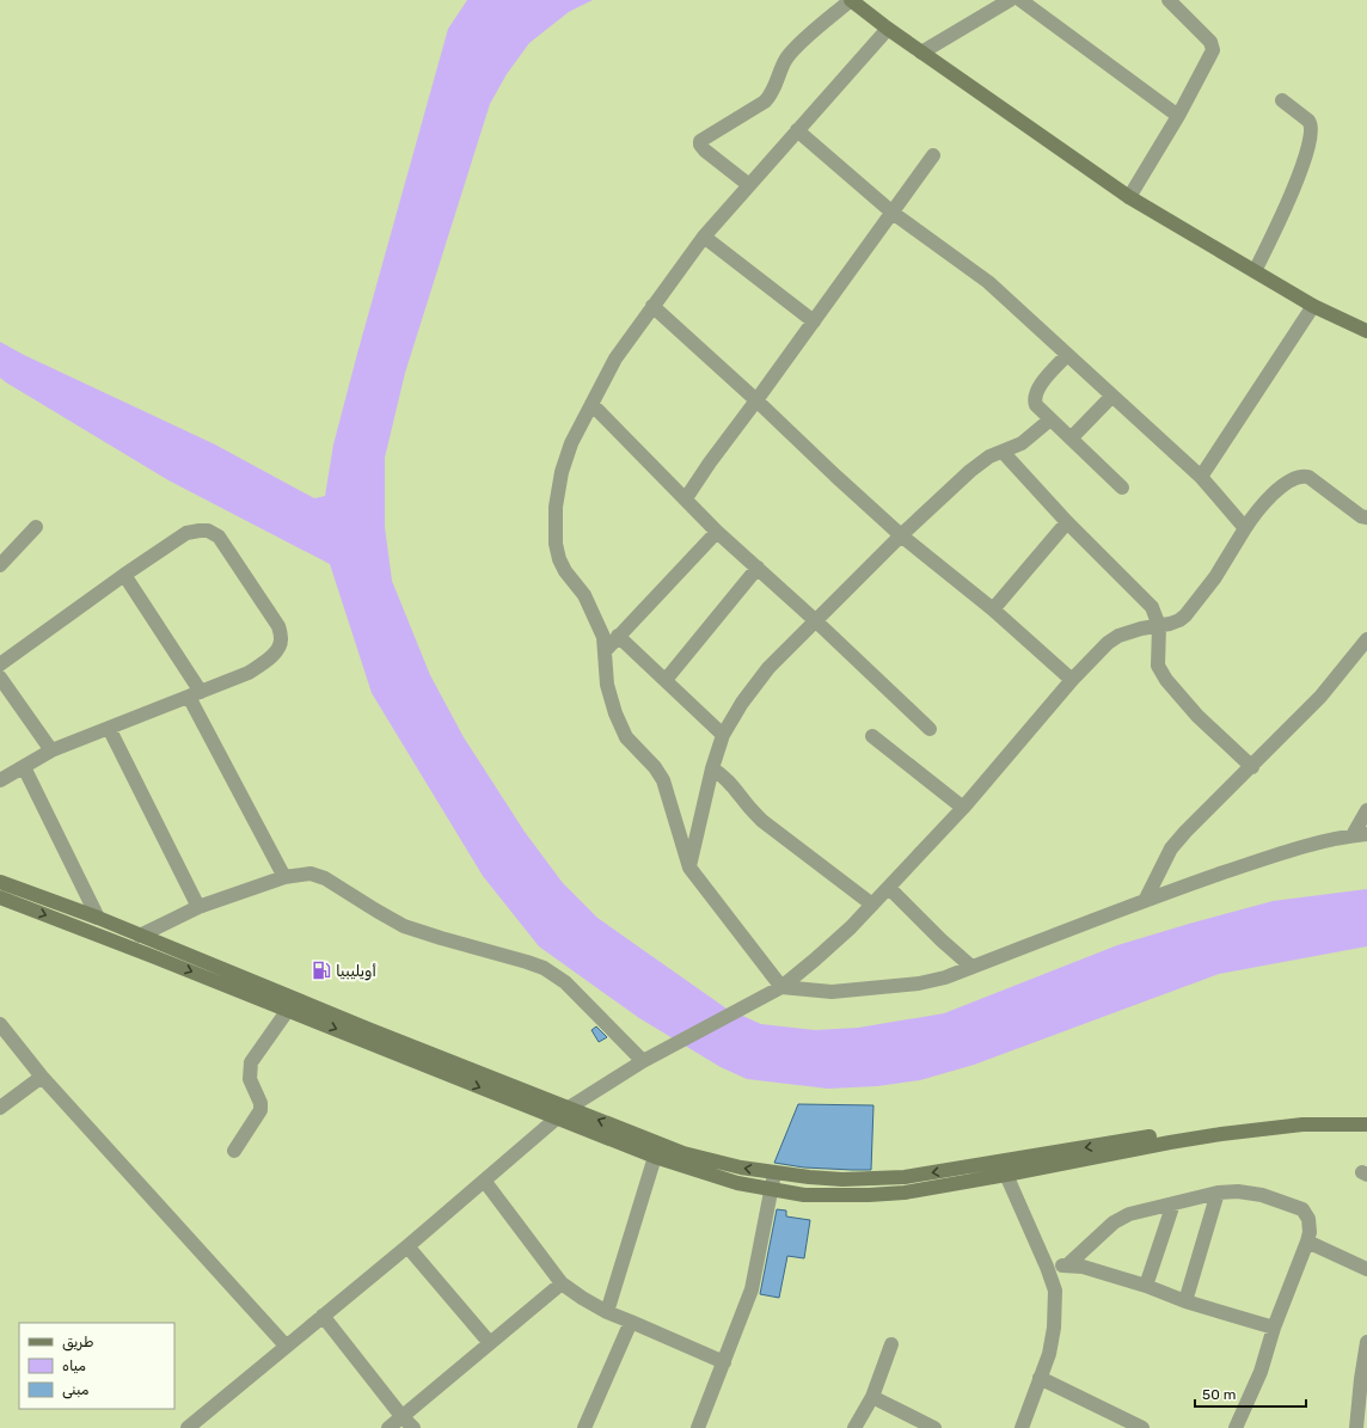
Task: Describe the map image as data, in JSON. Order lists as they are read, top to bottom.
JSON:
{
  "places": {
    "fuel station": ["أويليبيا"]
  },
  "legend": ["طريق", "مياه", "مبنى"],
  "scale_bar": "50 m"
}
